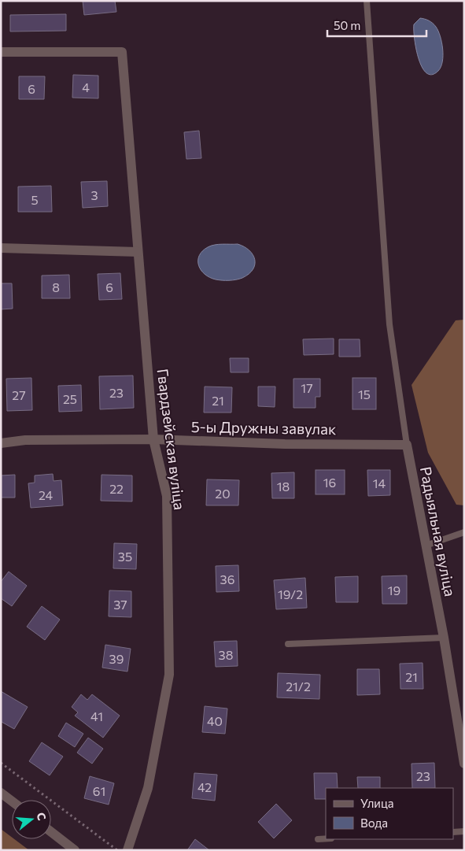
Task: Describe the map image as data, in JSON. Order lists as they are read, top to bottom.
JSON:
{
  "streets": {
    "street": ["5-ы Дружны завулак", "Гвардзейская вуліца", "Радыяльная вуліца"]
  },
  "crossings": [
    ["5-ы Дружны завулак", "Гвардзейская вуліца"],
    ["5-ы Дружны завулак", "Радыяльная вуліца"]
  ],
  "house_numbers": [
    "4",
    "6",
    "3",
    "5",
    "8",
    "6",
    "17",
    "23",
    "15",
    "27",
    "25",
    "21",
    "16",
    "14",
    "18",
    "22",
    "20",
    "24",
    "35",
    "36",
    "19",
    "19/2",
    "37",
    "38",
    "39",
    "21",
    "21/2",
    "41",
    "40",
    "23",
    "42",
    "61"
  ],
  "legend": ["Улица", "Вода"],
  "scale_bar": "50 m",
  "north": "right"
}
